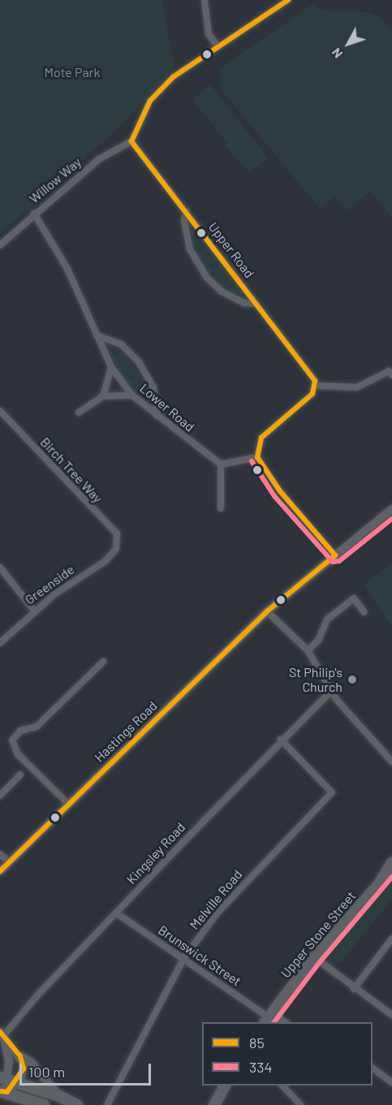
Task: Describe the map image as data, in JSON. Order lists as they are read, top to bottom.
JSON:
{
  "streets": {
    "highway": ["Upper Stone Street"],
    "street": [
      "Willow Way",
      "Upper Road",
      "Lower Road",
      "Birch Tree Way",
      "Greenside",
      "Hastings Road",
      "Kingsley Road",
      "Melville Road",
      "Brunswick Street"
    ]
  },
  "crossings": [
    ["Willow Way", "Upper Road"],
    ["Willow Way", "Lower Road"],
    ["Birch Tree Way", "Greenside"],
    ["Kingsley Road", "Melville Road"],
    ["Kingsley Road", "Brunswick Street"],
    ["Melville Road", "Brunswick Street"],
    ["Upper Stone Street", "Brunswick Street"]
  ],
  "parks": ["Mote Park"],
  "places": ["St Philip's Church"],
  "lines": ["transit line 85", "transit line 334"],
  "legend": ["85", "334"],
  "scale_bar": "100 m",
  "north": "bottom left"
}
